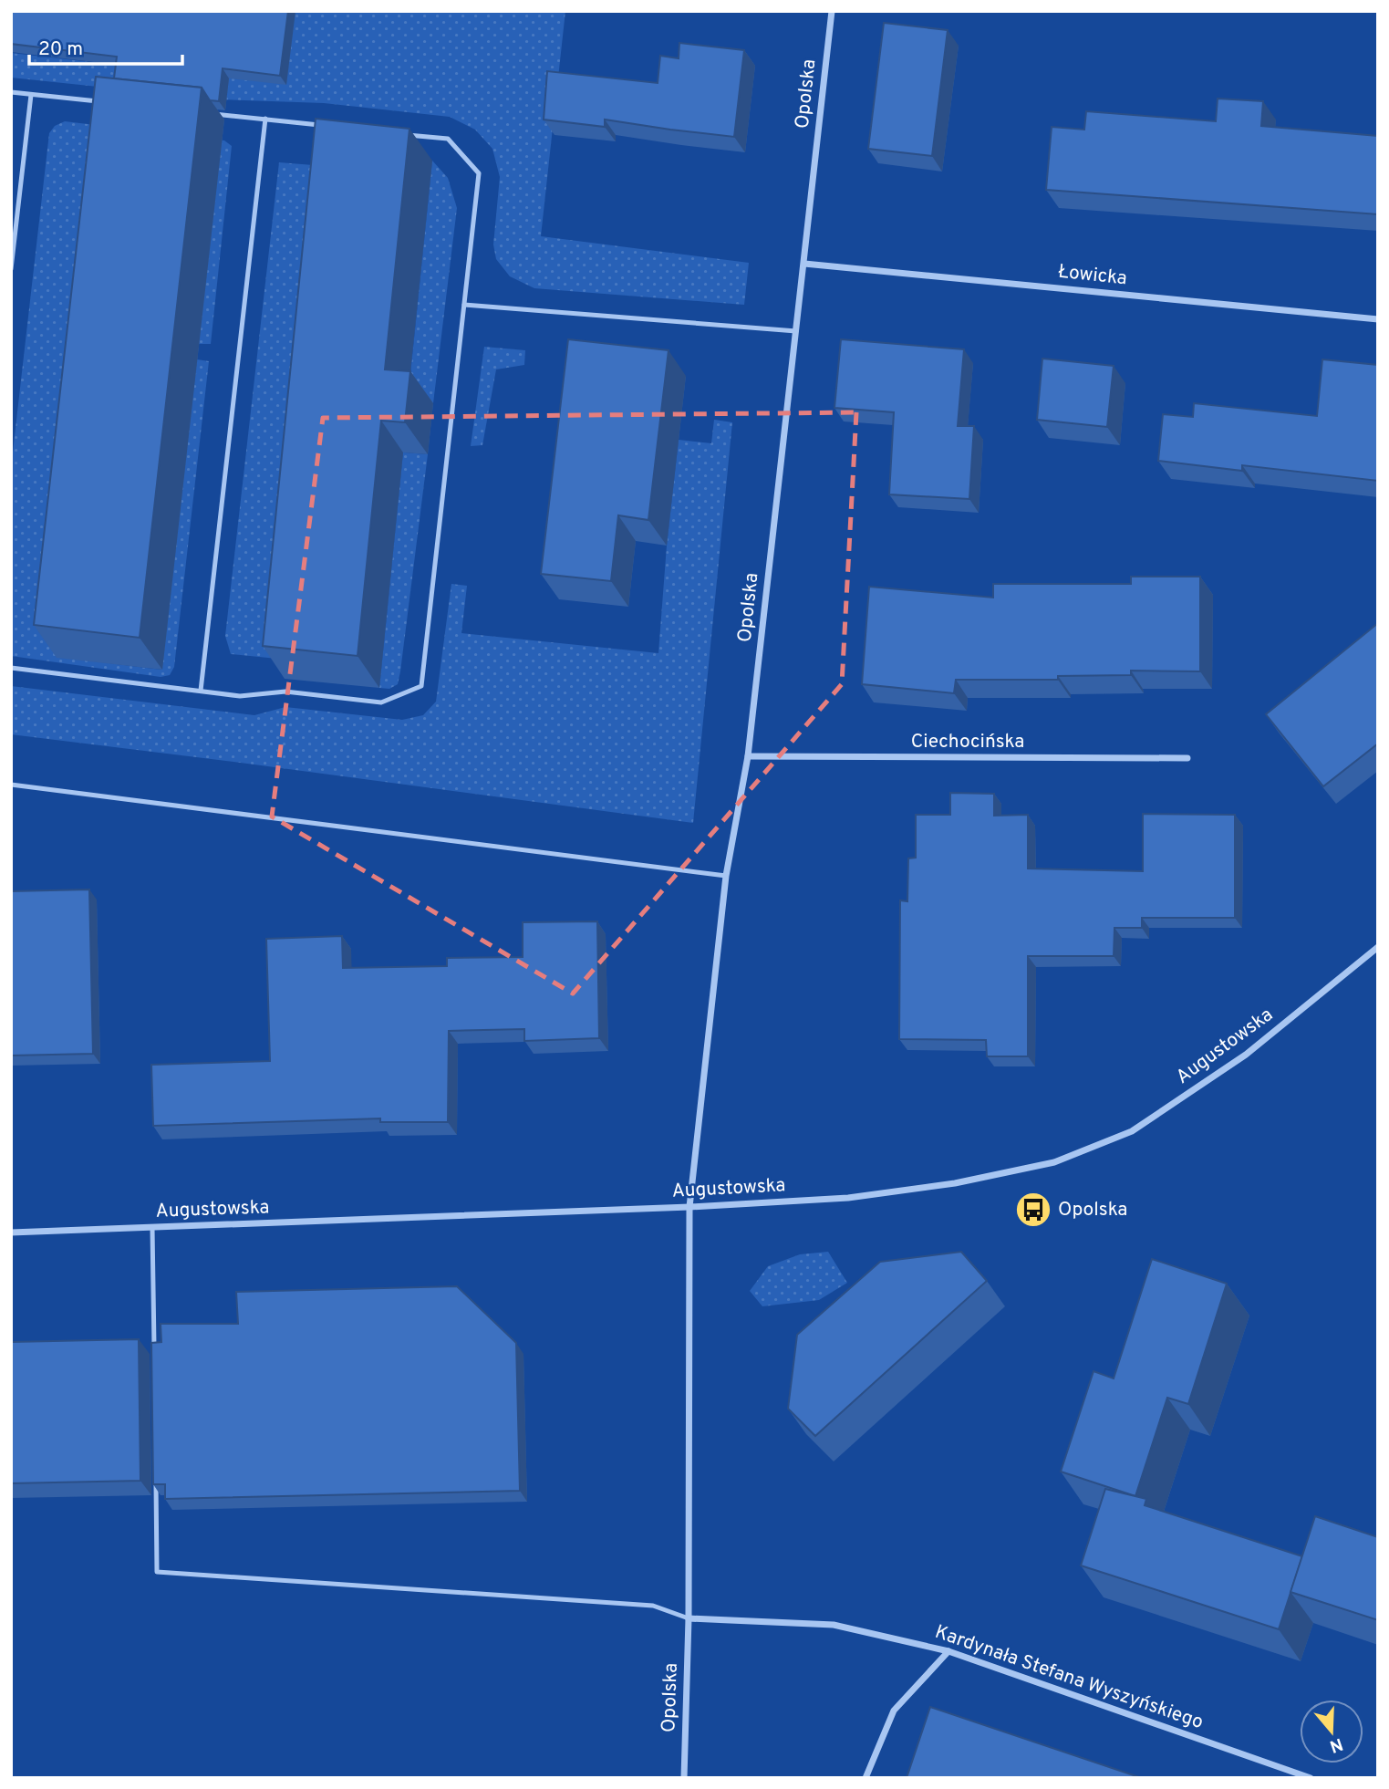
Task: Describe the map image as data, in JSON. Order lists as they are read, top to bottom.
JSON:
{
  "streets": {
    "street": [
      "Opolska",
      "Łowicka",
      "Ciechocińska",
      "Augustowska",
      "Kardynała Stefana Wyszyńskiego"
    ]
  },
  "crossings": [
    ["Opolska", "Łowicka"],
    ["Opolska", "Ciechocińska"],
    ["Opolska", "Augustowska"],
    ["Opolska", "Kardynała Stefana Wyszyńskiego"]
  ],
  "places": {
    "bus stop": ["Opolska"]
  },
  "scale_bar": "20 m",
  "north": "bottom"
}
